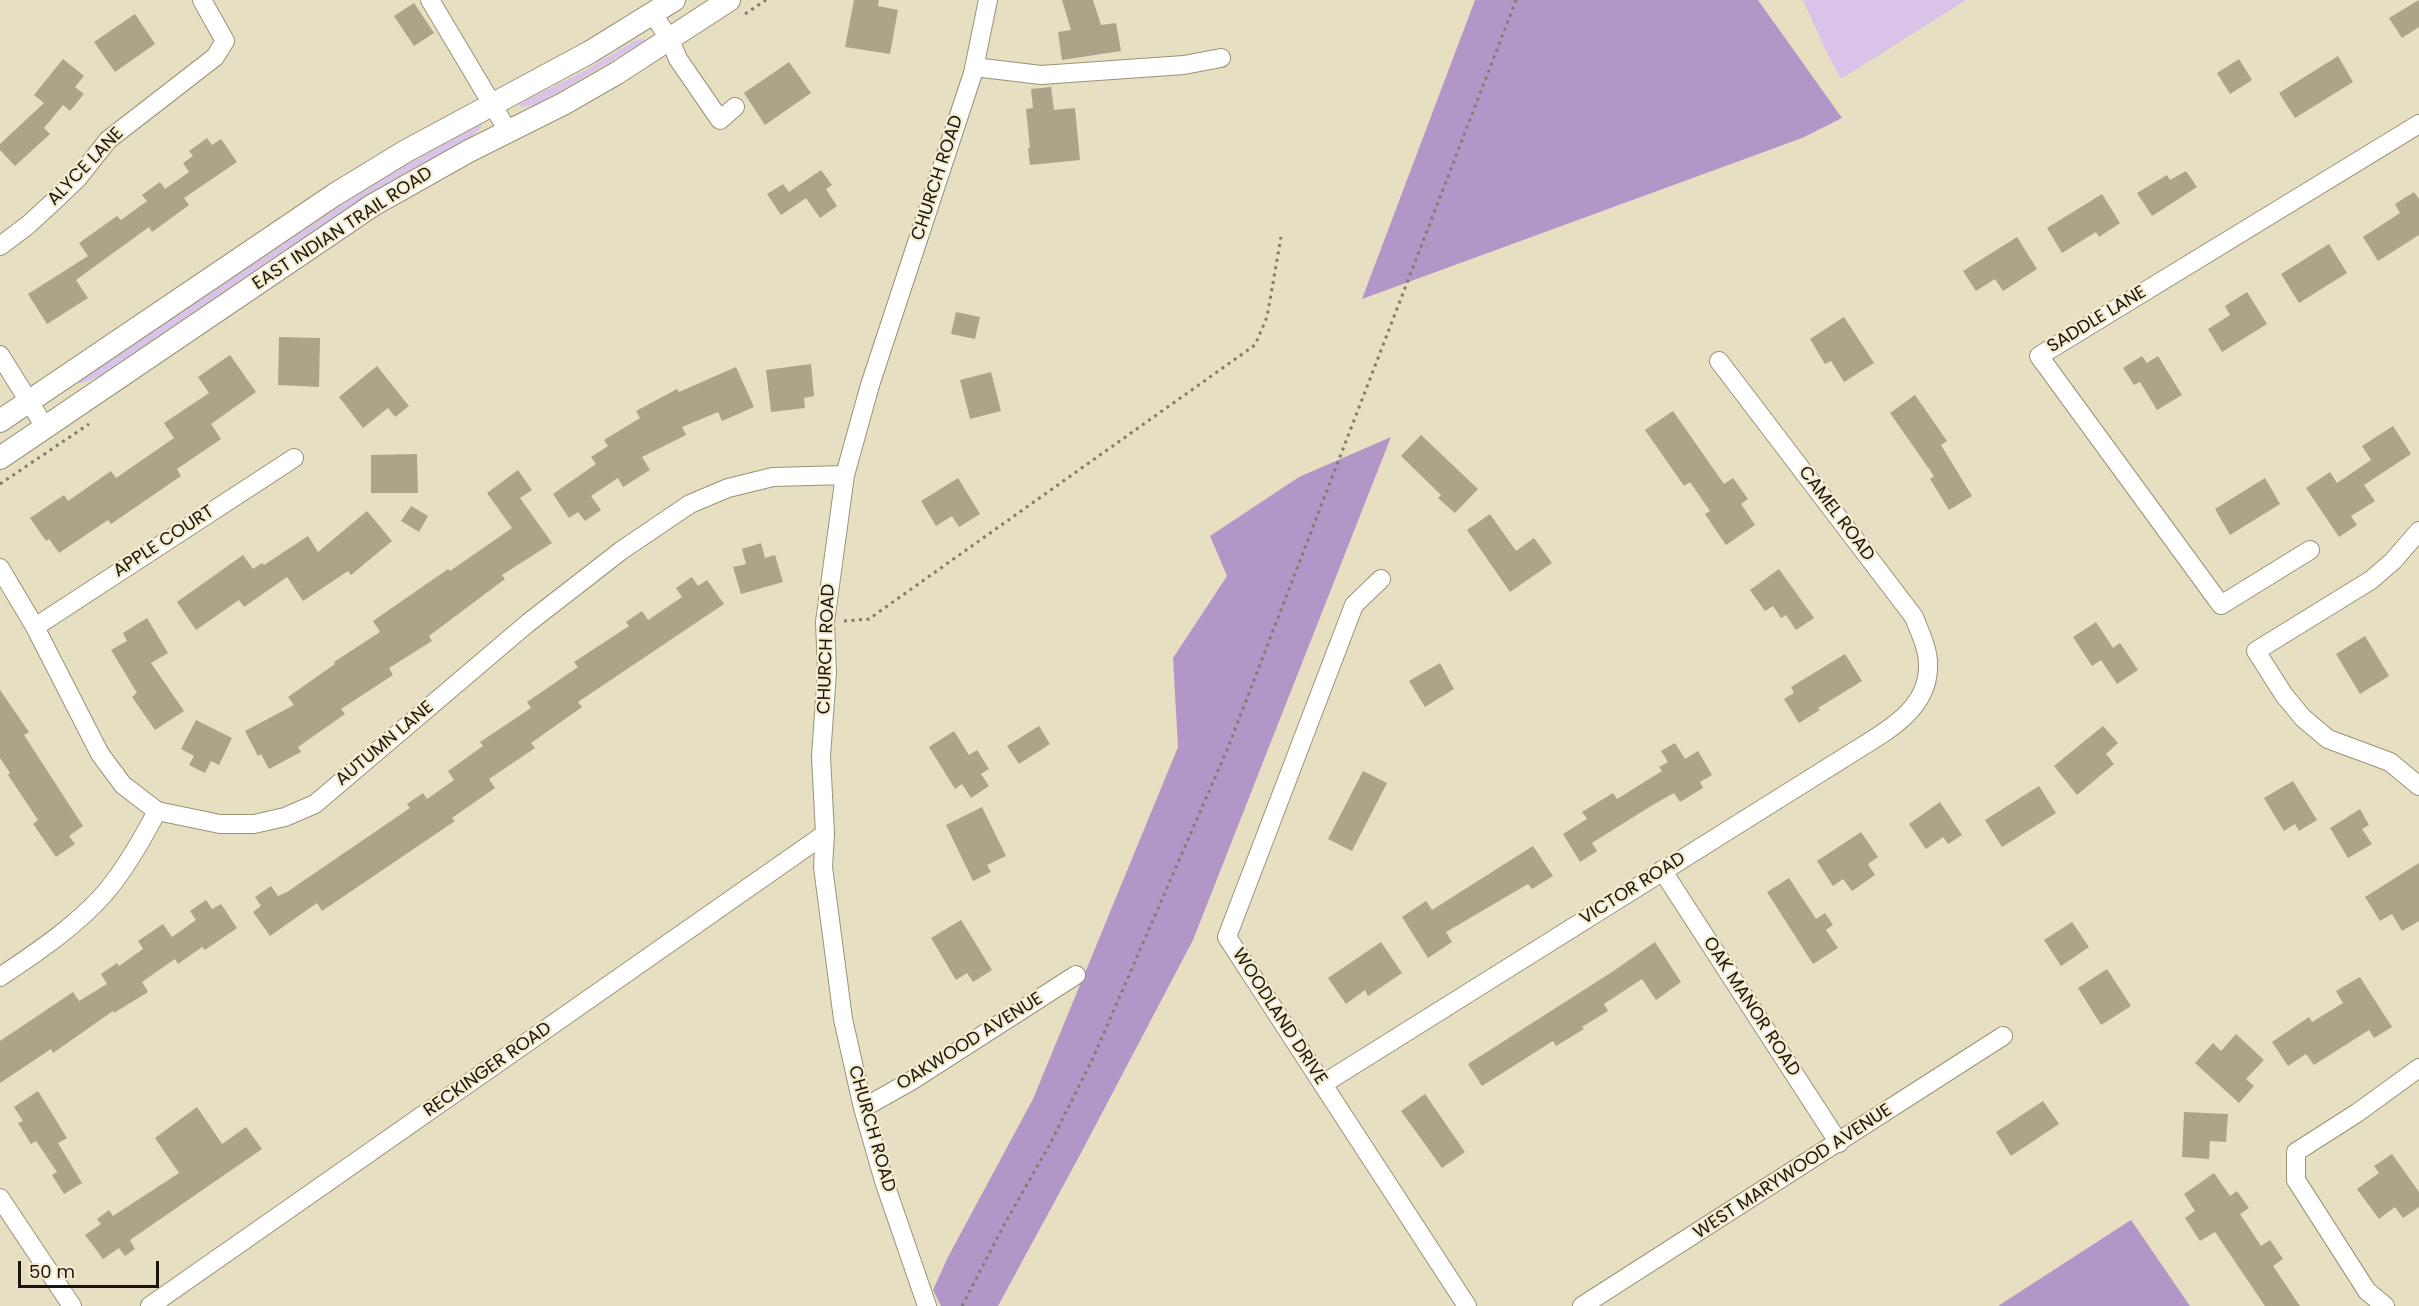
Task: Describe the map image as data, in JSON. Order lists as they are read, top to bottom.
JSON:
{
  "streets": {
    "main road": ["EAST INDIAN TRAIL ROAD"],
    "street": [
      "ALYCE LANE",
      "CHURCH ROAD",
      "SADDLE LANE",
      "CAMEL ROAD",
      "APPLE COURT",
      "AUTUMN LANE",
      "VICTOR ROAD",
      "OAK MANOR ROAD",
      "WOODLAND DRIVE",
      "OAKWOOD AVENUE",
      "RECKINGER ROAD",
      "WEST MARYWOOD AVENUE"
    ]
  },
  "crossings": [
    ["CHURCH ROAD", "AUTUMN LANE"],
    ["CHURCH ROAD", "OAKWOOD AVENUE"],
    ["CHURCH ROAD", "RECKINGER ROAD"],
    ["CAMEL ROAD", "VICTOR ROAD"],
    ["APPLE COURT", "AUTUMN LANE"],
    ["VICTOR ROAD", "OAK MANOR ROAD"],
    ["VICTOR ROAD", "WOODLAND DRIVE"],
    ["OAK MANOR ROAD", "WEST MARYWOOD AVENUE"]
  ],
  "scale_bar": "50 m"
}
